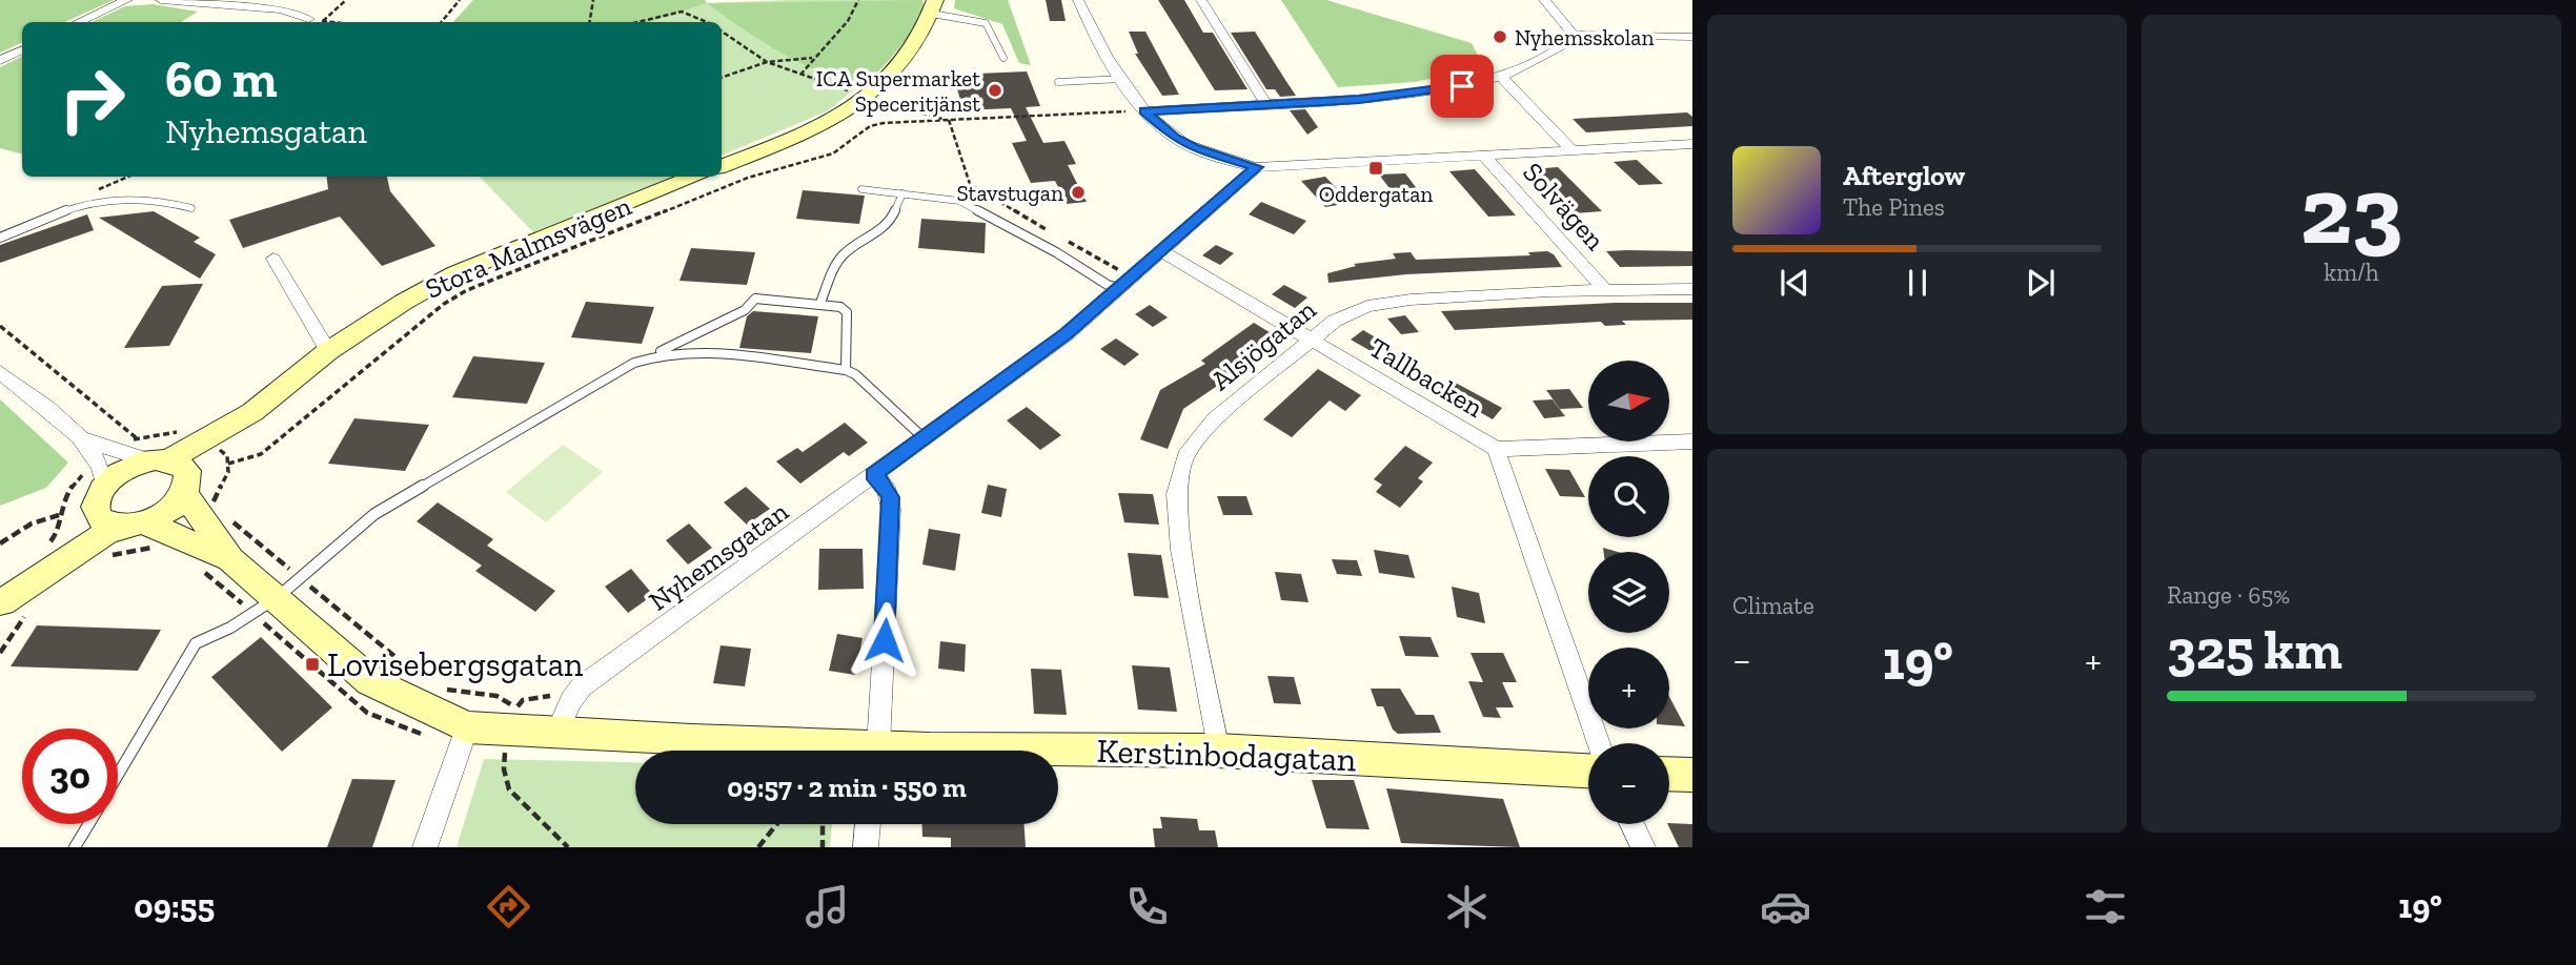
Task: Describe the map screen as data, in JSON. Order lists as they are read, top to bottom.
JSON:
{
  "streets": {
    "street": [
      "Solvägen",
      "Stora Malmsvägen",
      "Alsjögatan",
      "Tallbacken",
      "Nyhemsgatan",
      "Kerstinbodagatan"
    ]
  },
  "crossings": [
    ["Solvägen", "Alsjögatan"],
    ["Stora Malmsvägen", "Kerstinbodagatan"],
    ["Alsjögatan", "Tallbacken"],
    ["Alsjögatan", "Kerstinbodagatan"],
    ["Tallbacken", "Nyhemsgatan"],
    ["Nyhemsgatan", "Kerstinbodagatan"]
  ],
  "places": {
    "other": ["Nyhemsskolan", "ICA Supermarket Speceritjänst", "Stavstugan"],
    "transit": ["Oddergatan", "Lovisebergsgatan"]
  },
  "north": "right",
  "page": {
    "tile": [
      ["23", "km/h"],
      "Climate",
      ["Range · 65%", "325 km"]
    ],
    "turn": ["60 m", "Nyhemsgatan"],
    "song": ["Afterglow", "The Pines"],
    "map_buttons": ["+", "−"],
    "heat": ["−", "19°", "+"],
    "limit": "30",
    "trip": "09:57 · 2 min · 550 m",
    "tabs": ["09:55", "19°"]
  }
}
